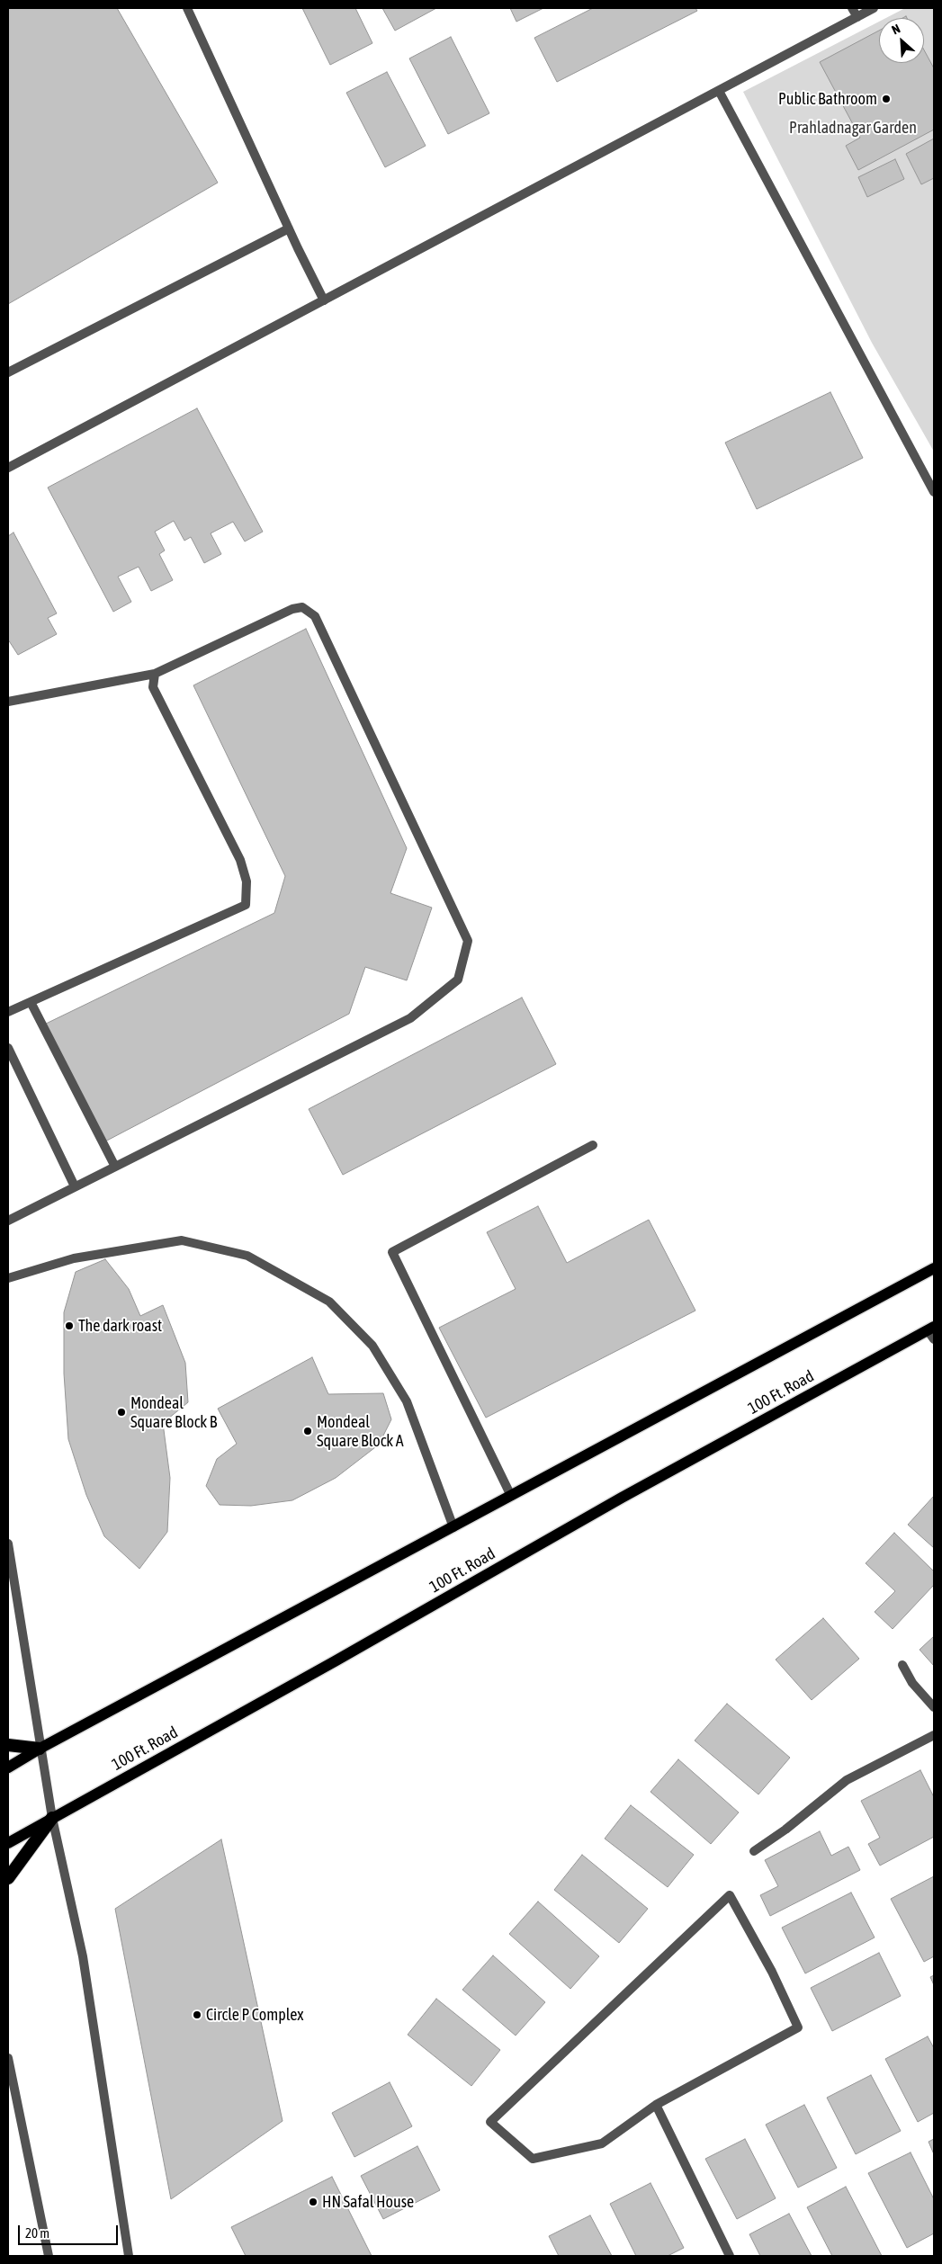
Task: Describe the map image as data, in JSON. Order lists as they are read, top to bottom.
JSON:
{
  "streets": {
    "main road": ["100 Ft. Road"]
  },
  "parks": ["Prahladnagar Garden"],
  "places": [
    "Public Bathroom",
    "The dark roast",
    "Mondeal Square Block B",
    "Mondeal Square Block A",
    "Circle P Complex",
    "HN Safal House"
  ],
  "scale_bar": "20 m",
  "north": "top left"
}
